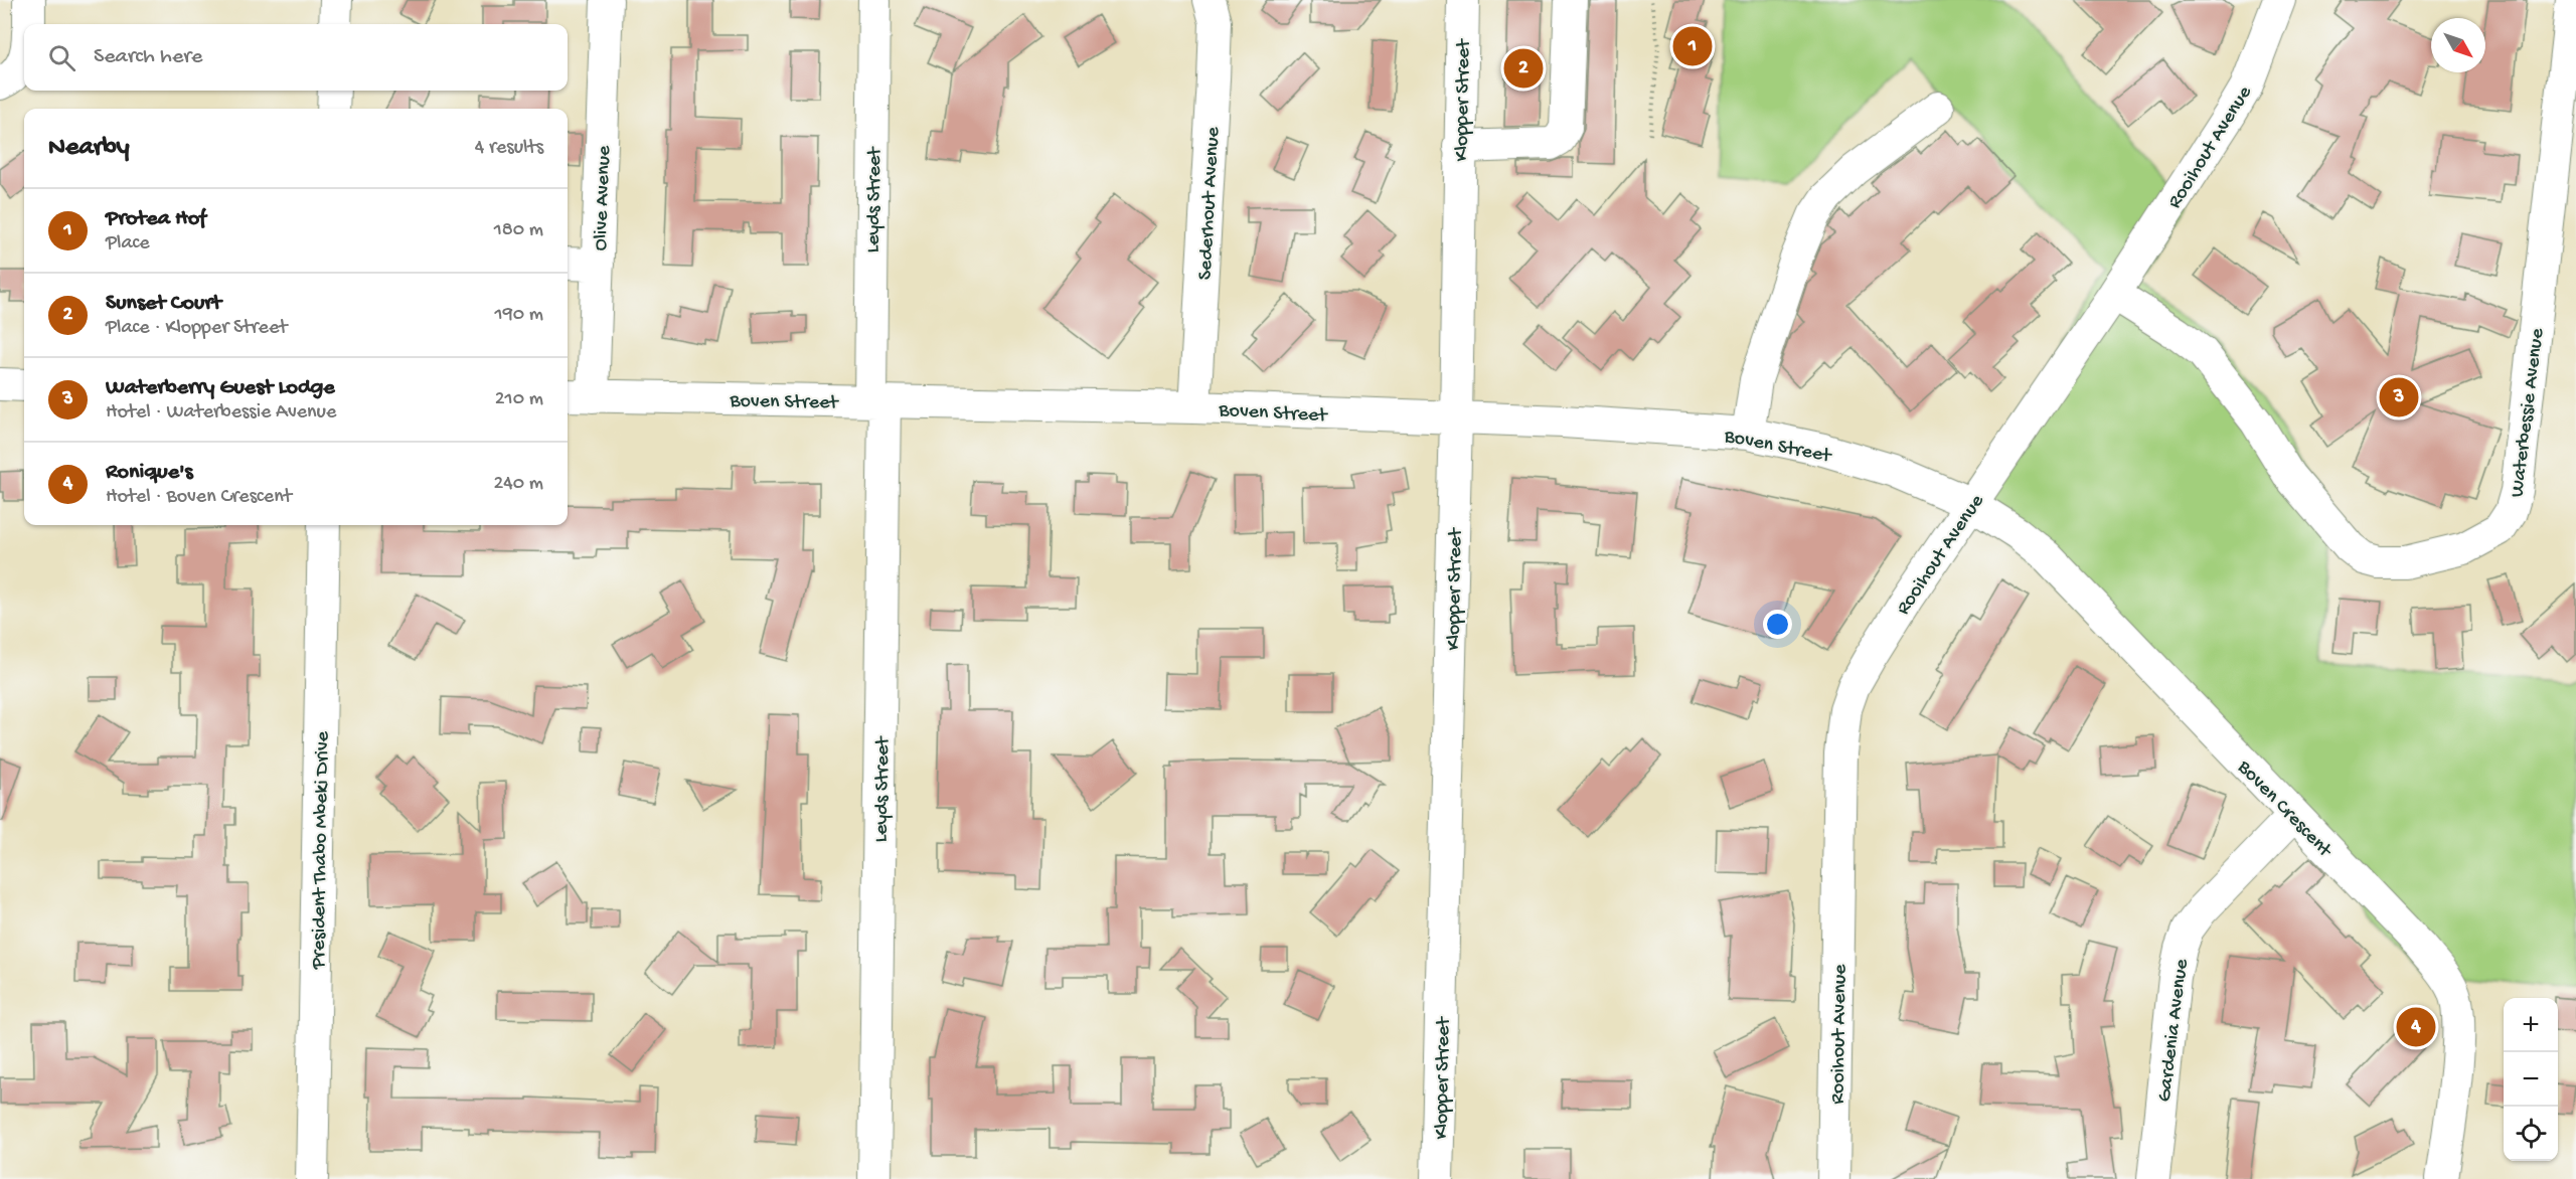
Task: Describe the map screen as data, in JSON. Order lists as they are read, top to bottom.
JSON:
{
  "streets": {
    "street": [
      "Klopper Street",
      "Rooihout Avenue",
      "Olive Avenue",
      "Leyds Street",
      "Sederhout Avenue",
      "Boven Street",
      "Waterbessie Avenue",
      "Boven Crescent",
      "President Thabo Mbeki Drive",
      "Gardenia Avenue"
    ]
  },
  "crossings": [
    ["Klopper Street", "Boven Street"],
    ["Rooihout Avenue", "Boven Street"],
    ["Rooihout Avenue", "Waterbessie Avenue"],
    ["Rooihout Avenue", "Boven Crescent"],
    ["Olive Avenue", "Boven Street"],
    ["Leyds Street", "Boven Street"],
    ["Sederhout Avenue", "Boven Street"],
    ["Boven Street", "Boven Crescent"],
    ["Boven Crescent", "Gardenia Avenue"]
  ],
  "north": "bottom right",
  "page": {
    "pins": [
      "1",
      "2",
      "3",
      "4"
    ],
    "search": "Search here",
    "heading": ["Nearby", "4 results"],
    "list": [
      {
        "mark": "1",
        "name": "Protea Hof",
        "note": "Place",
        "value": "180 m"
      },
      {
        "mark": "2",
        "name": "Sunset Court",
        "note": "Place · Klopper Street",
        "value": "190 m"
      },
      {
        "mark": "3",
        "name": "Waterberry Guest Lodge",
        "note": "Hotel · Waterbessie Avenue",
        "value": "210 m"
      },
      {
        "mark": "4",
        "name": "Ronique's",
        "note": "Hotel · Boven Crescent",
        "value": "240 m"
      }
    ],
    "map_buttons": ["+", "−"]
  }
}
